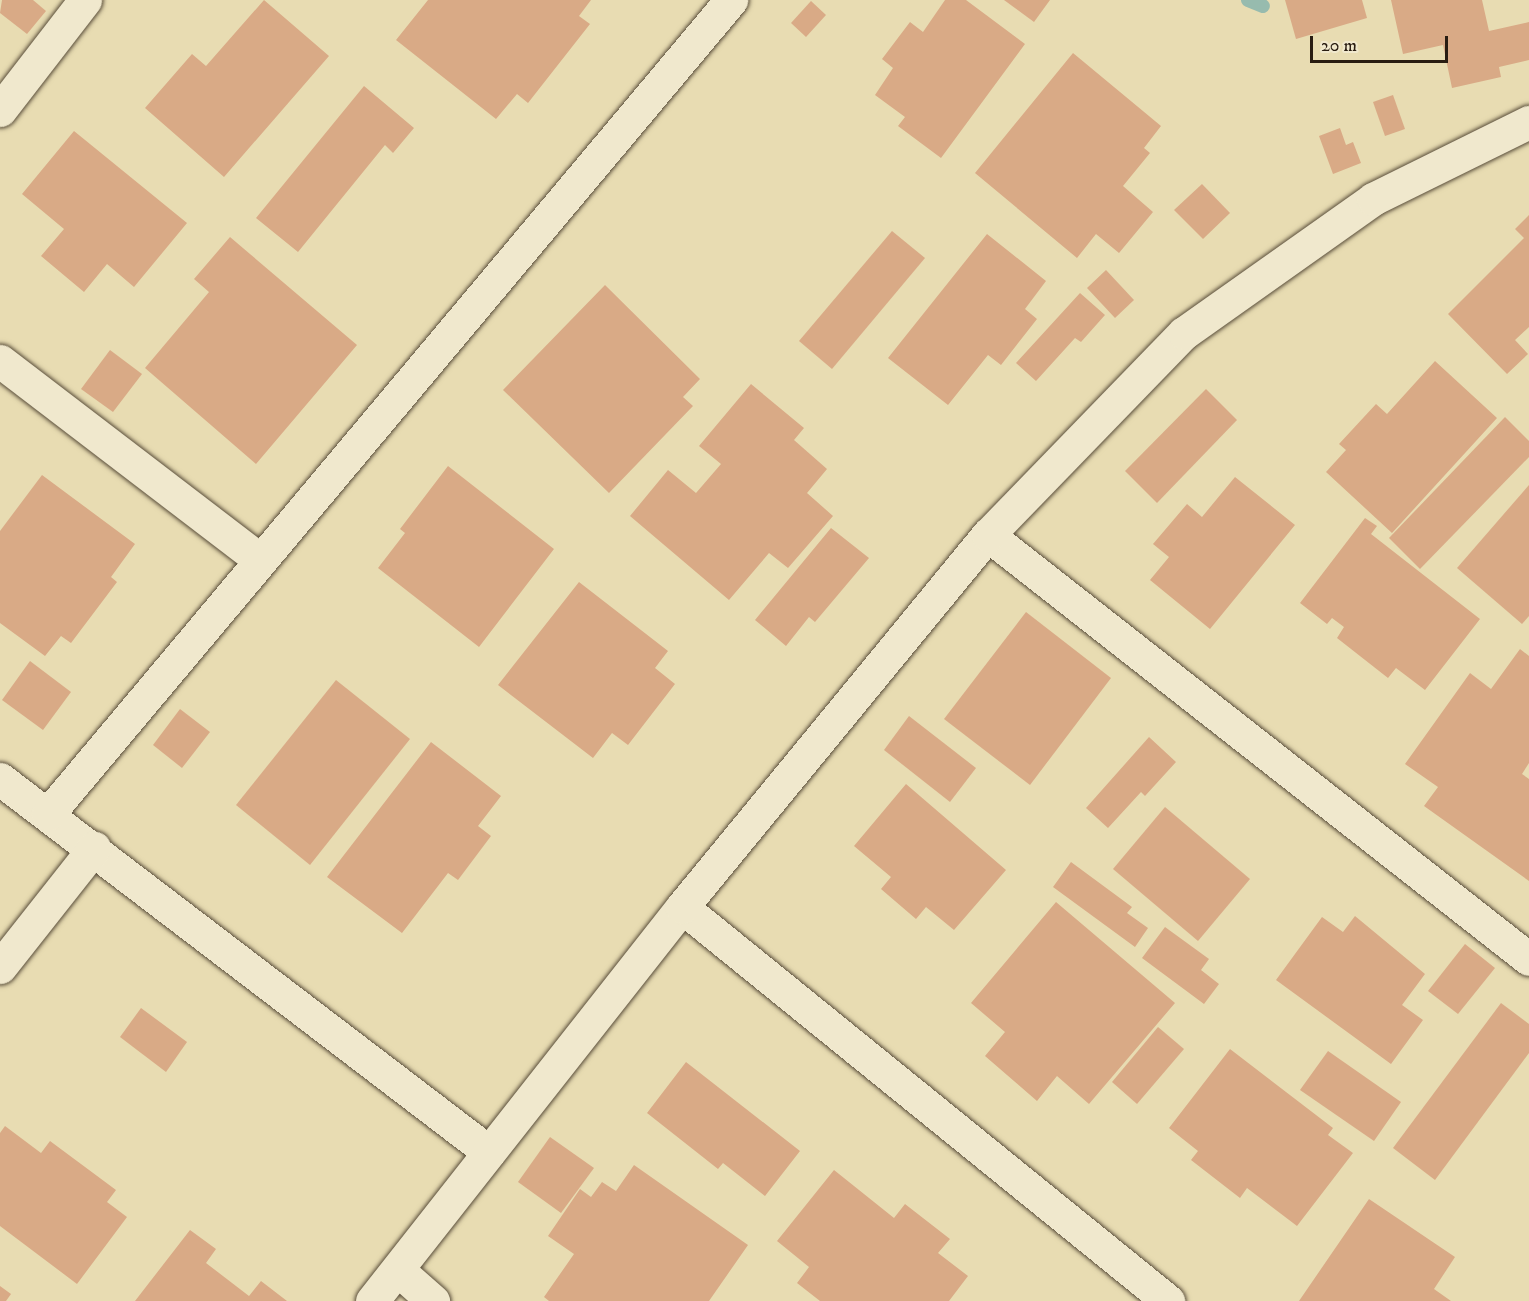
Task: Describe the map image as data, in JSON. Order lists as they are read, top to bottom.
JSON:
{
  "scale_bar": "20 m"
}
